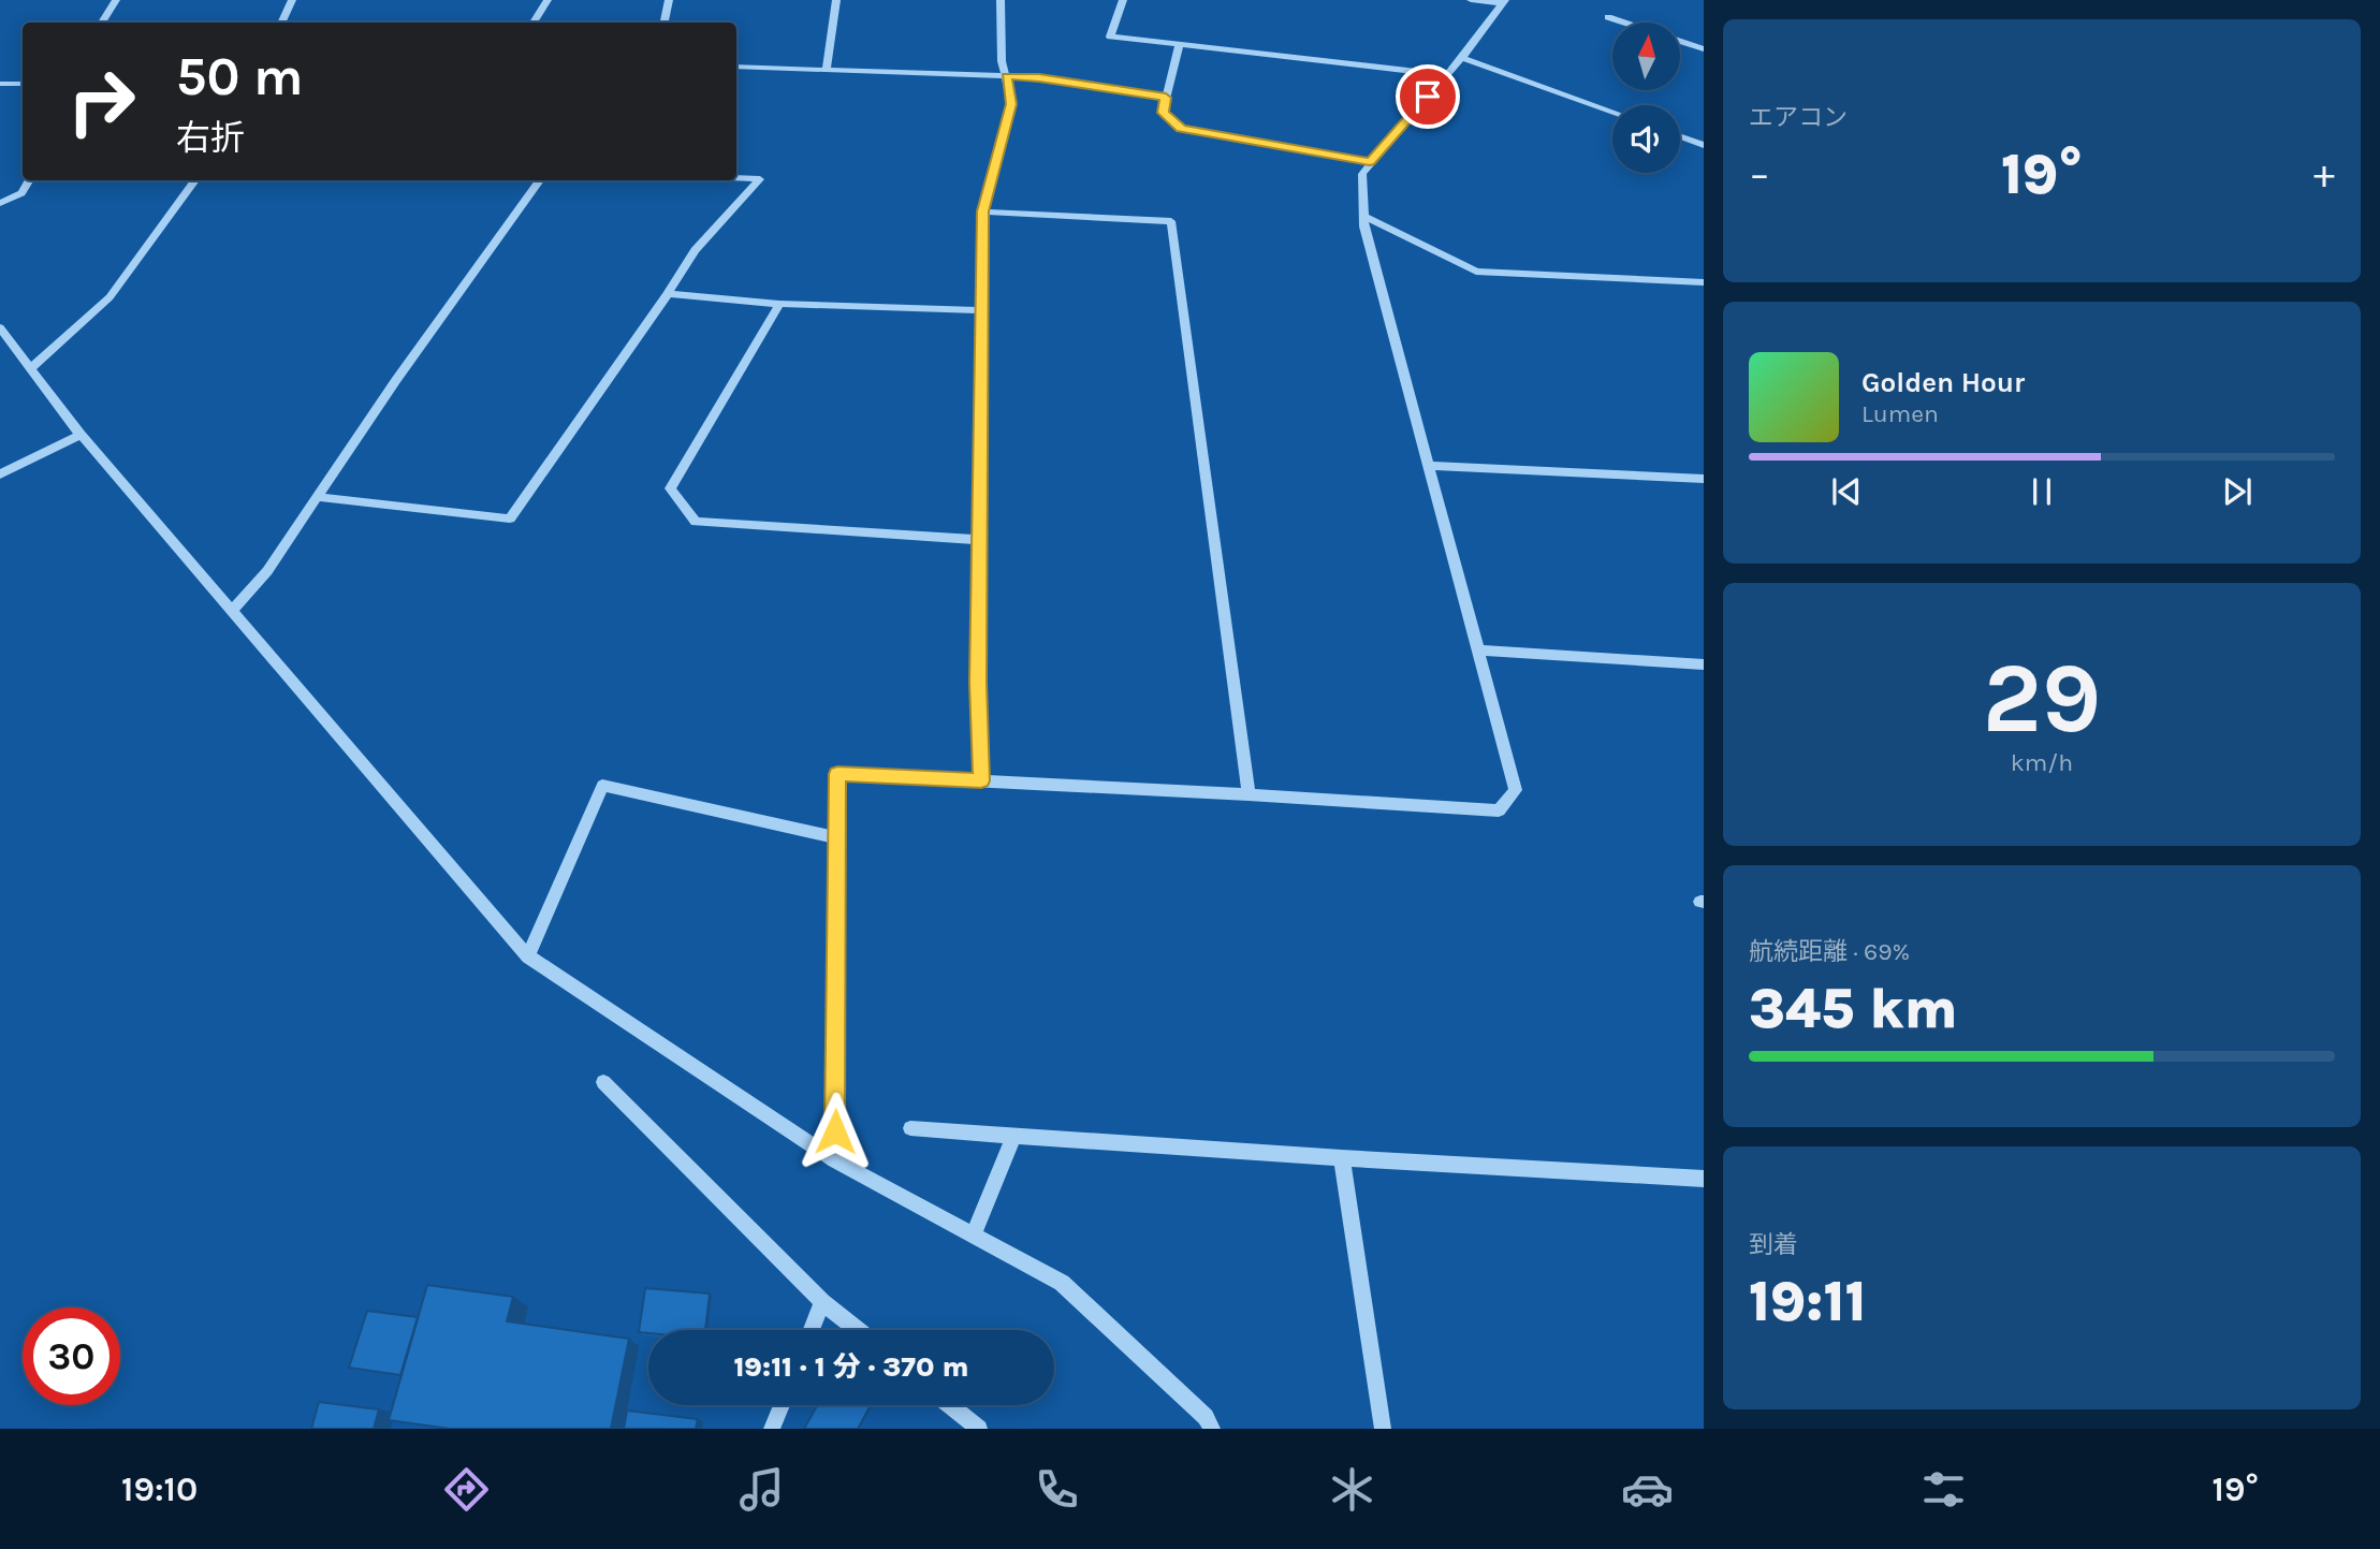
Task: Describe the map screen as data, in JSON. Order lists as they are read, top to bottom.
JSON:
{
  "north": "top",
  "page": {
    "tile": [
      "エアコン",
      ["29", "km/h"],
      ["航続距離 · 69%", "345 km"],
      ["到着", "19:11"]
    ],
    "turn": ["50 m", "右折"],
    "heat": ["−", "19°", "+"],
    "song": ["Golden Hour", "Lumen"],
    "limit": "30",
    "trip": "19:11 · 1 分 · 370 m",
    "tabs": ["19:10", "19°"]
  }
}
